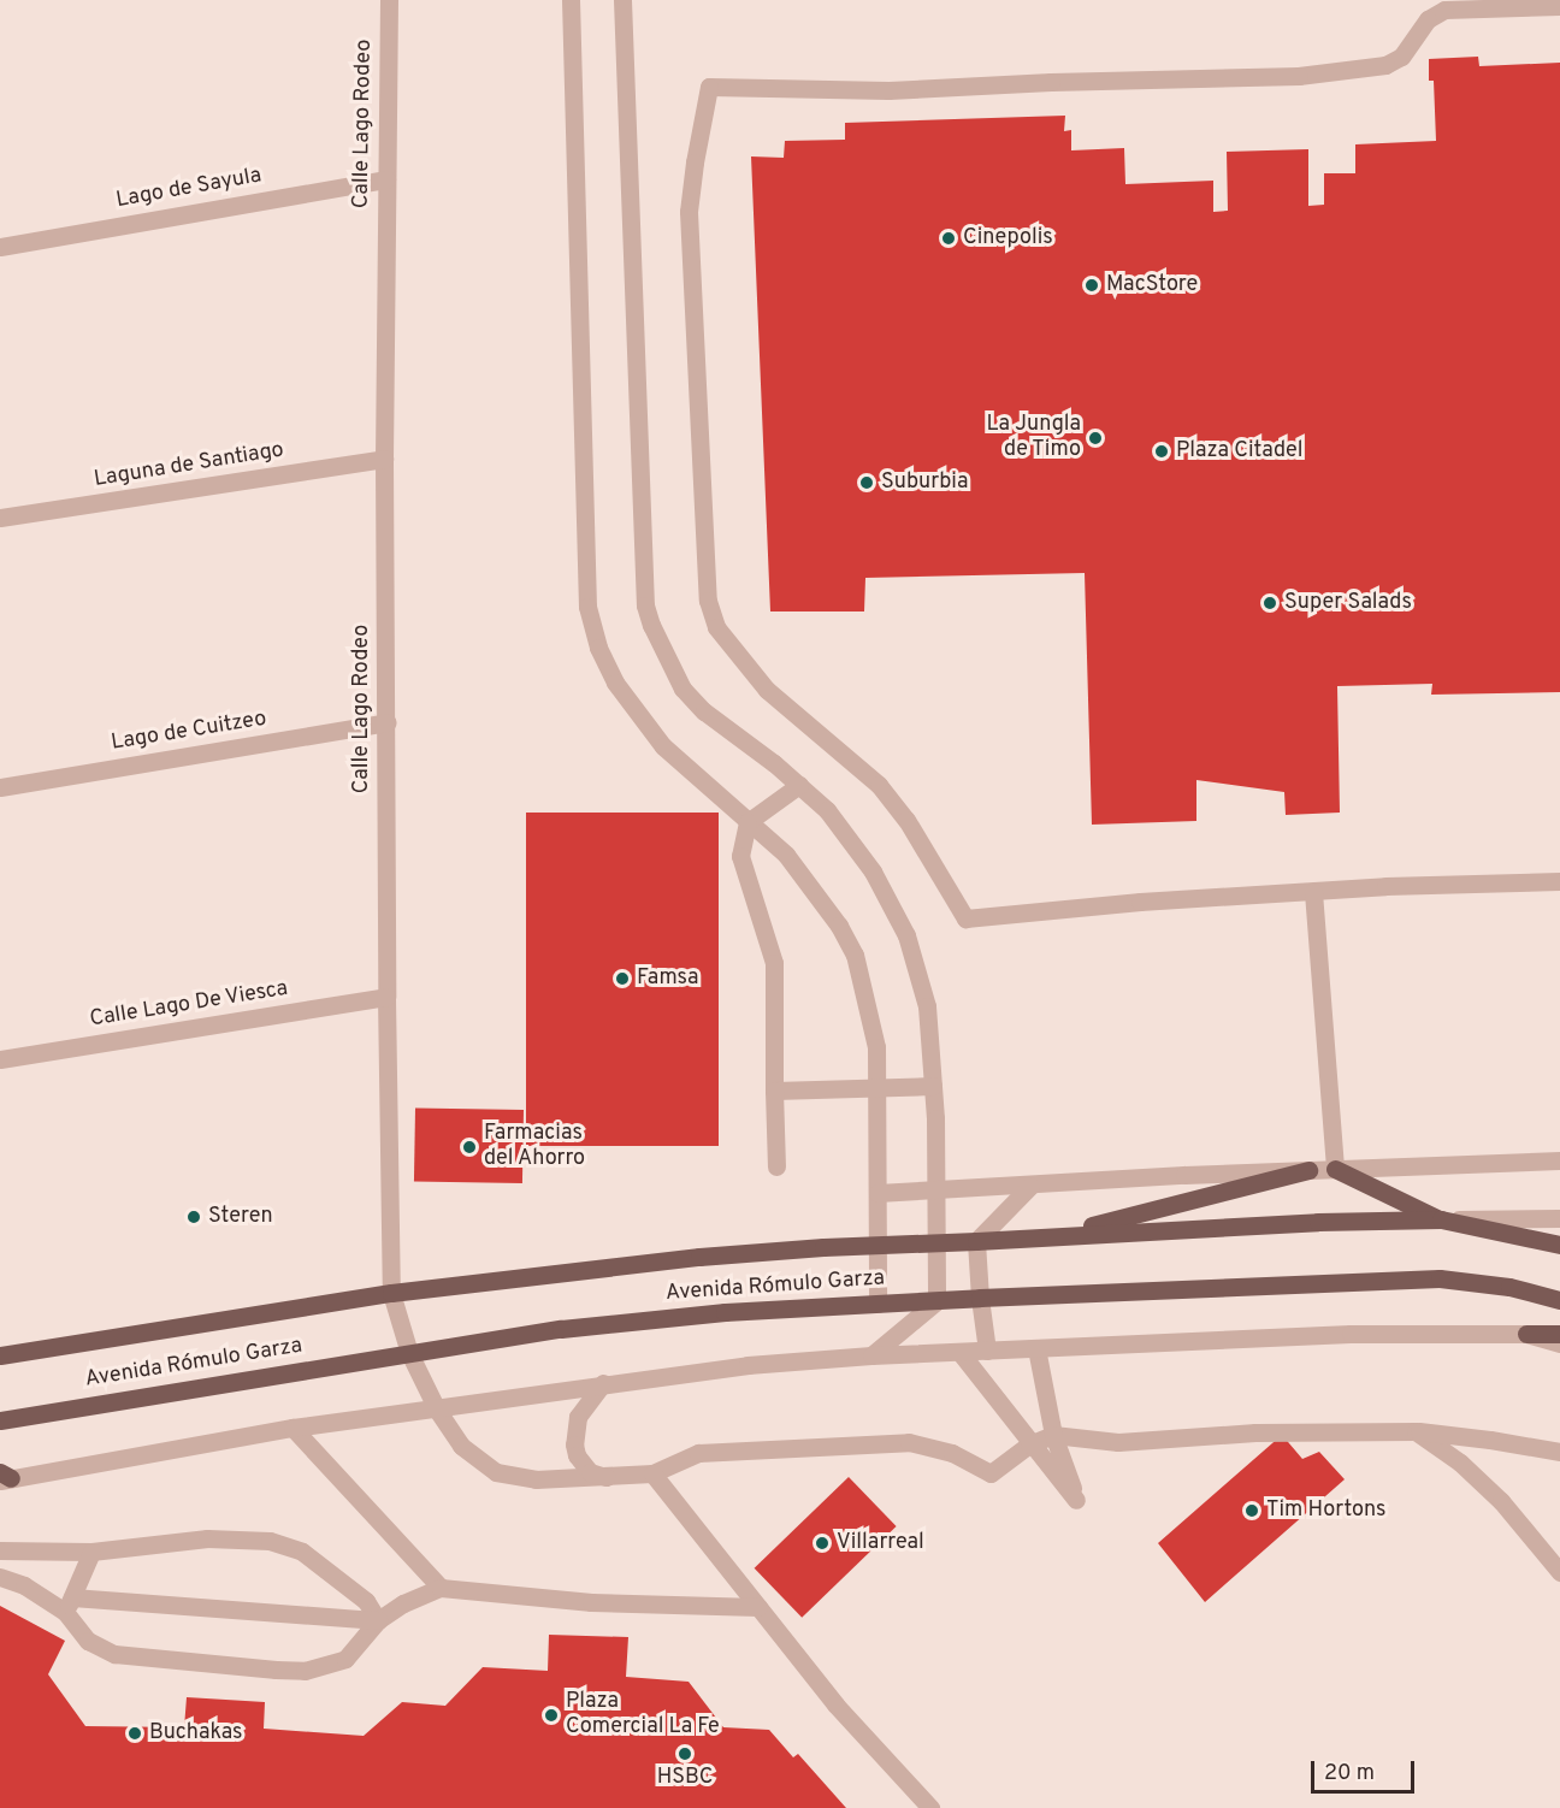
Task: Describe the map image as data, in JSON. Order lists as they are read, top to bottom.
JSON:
{
  "streets": {
    "main road": ["Avenida Rómulo Garza"],
    "street": [
      "Calle Lago Rodeo",
      "Lago de Sayula",
      "Laguna de Santiago",
      "Lago de Cuitzeo",
      "Calle Lago De Viesca"
    ]
  },
  "crossings": [
    ["Calle Lago Rodeo", "Lago de Sayula"],
    ["Calle Lago Rodeo", "Laguna de Santiago"],
    ["Calle Lago Rodeo", "Lago de Cuitzeo"],
    ["Calle Lago Rodeo", "Calle Lago De Viesca"],
    ["Calle Lago Rodeo", "Avenida Rómulo Garza"]
  ],
  "places": [
    "Cinepolis",
    "MacStore",
    "La Jungla de Timo",
    "Plaza Citadel",
    "Suburbia",
    "Super Salads",
    "Famsa",
    "Farmacias del Ahorro",
    "Steren",
    "Tim Hortons",
    "Villarreal",
    "Plaza Comercial La Fe",
    "Buchakas",
    "HSBC"
  ],
  "scale_bar": "20 m"
}
